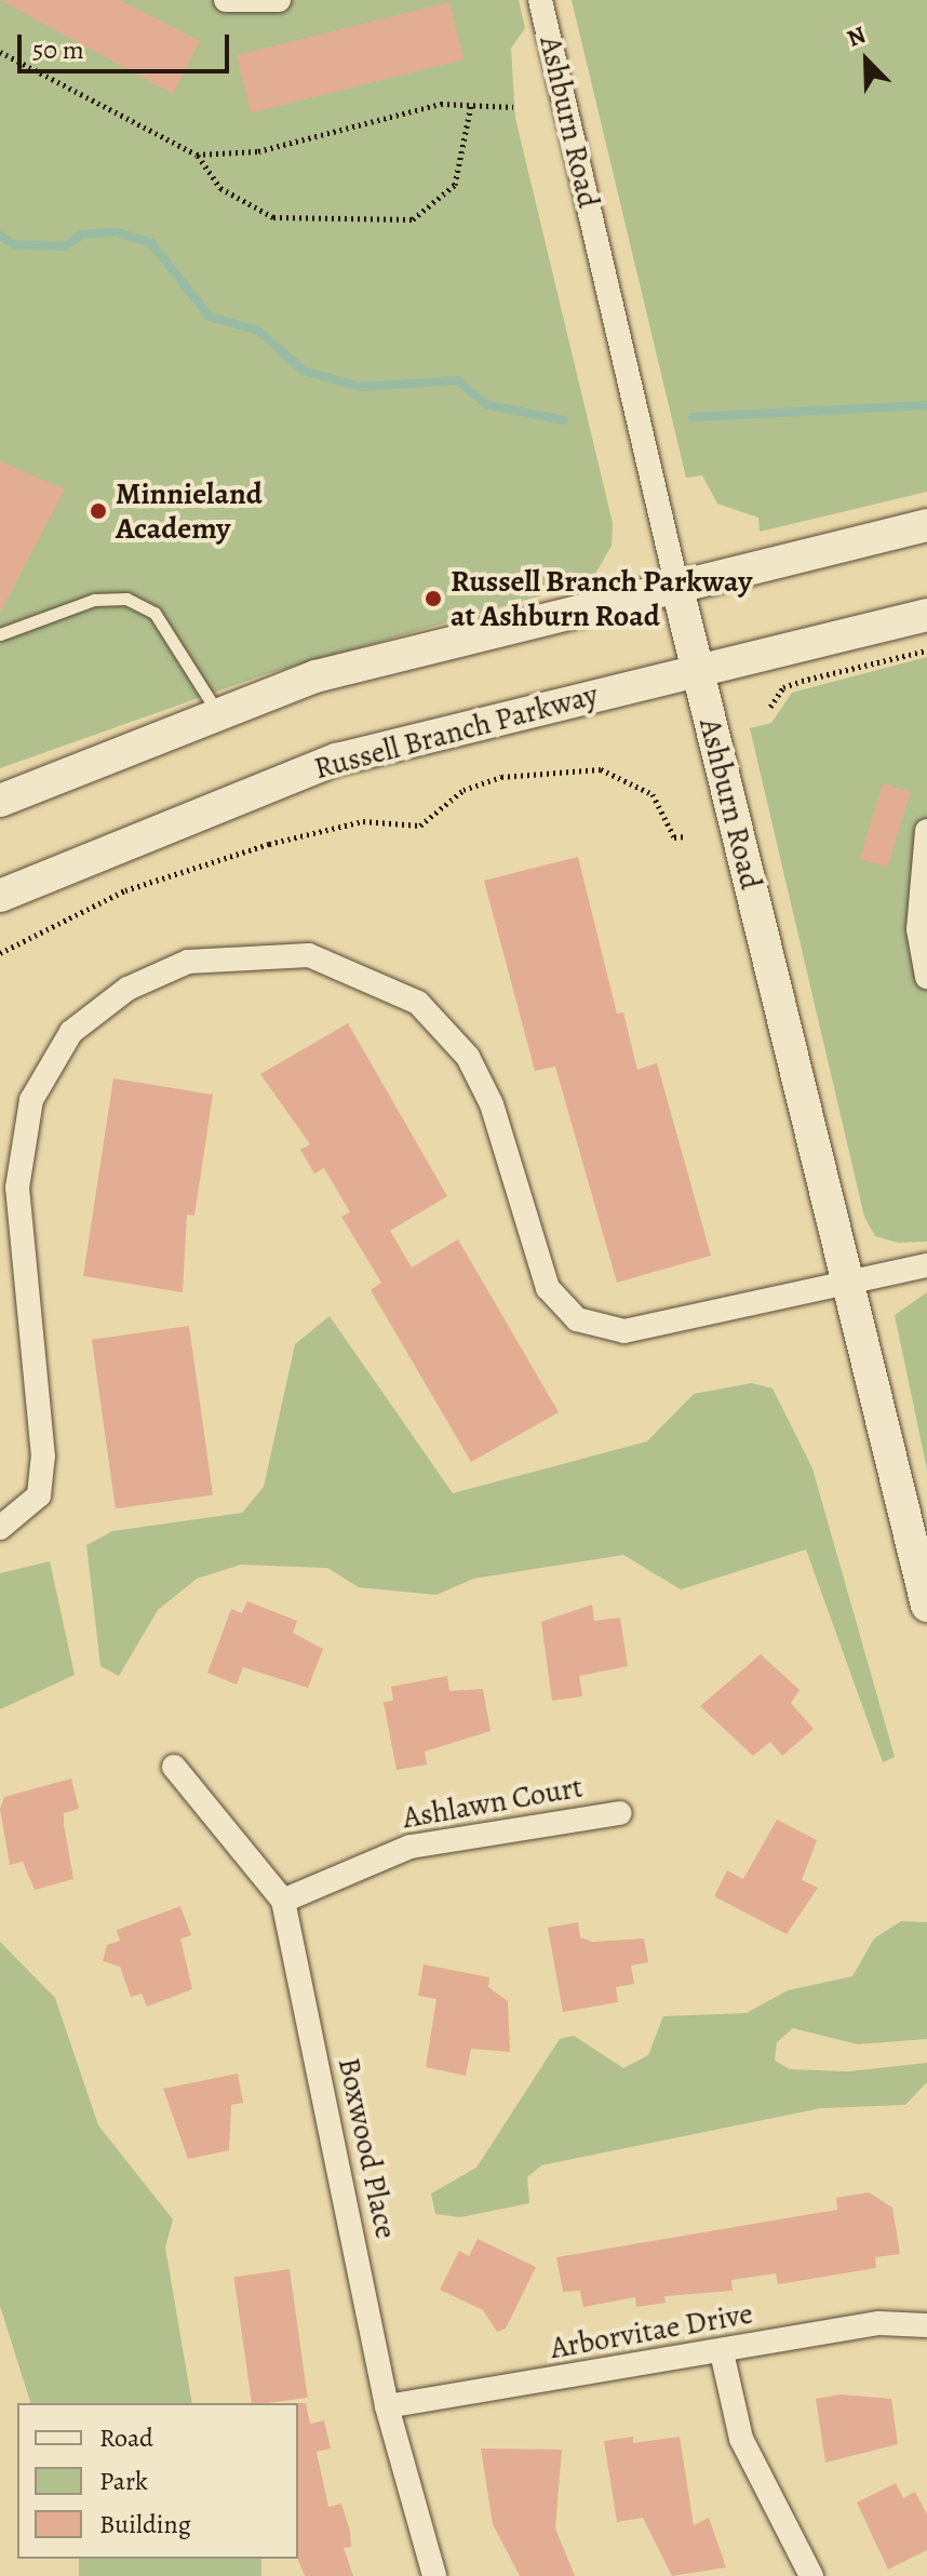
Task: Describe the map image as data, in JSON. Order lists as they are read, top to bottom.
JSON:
{
  "streets": {
    "main road": ["Ashburn Road", "Russell Branch Parkway"],
    "street": ["Ashlawn Court", "Boxwood Place", "Arborvitae Drive"]
  },
  "crossings": [
    ["Ashburn Road", "Russell Branch Parkway"],
    ["Ashlawn Court", "Boxwood Place"],
    ["Boxwood Place", "Arborvitae Drive"]
  ],
  "places": ["Minnieland Academy", "Russell Branch Parkway at Ashburn Road"],
  "legend": ["Road", "Park", "Building"],
  "scale_bar": "50 m",
  "north": "top left"
}
